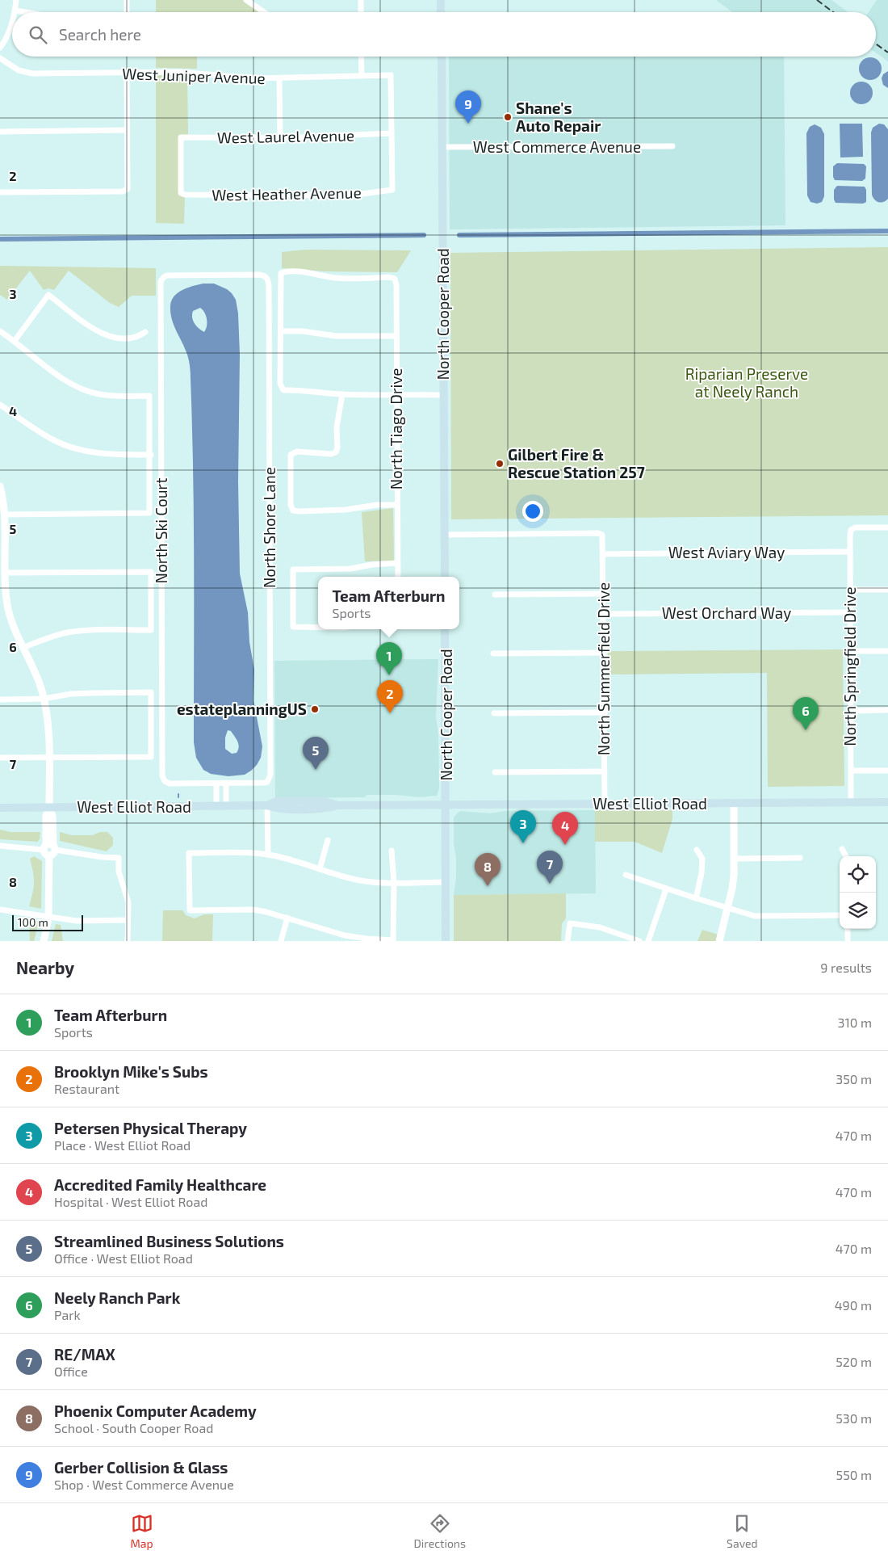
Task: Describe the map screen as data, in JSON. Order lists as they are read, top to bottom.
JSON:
{
  "streets": {
    "main road": ["North Cooper Road", "West Elliot Road"],
    "street": [
      "West Juniper Avenue",
      "West Laurel Avenue",
      "West Commerce Avenue",
      "West Heather Avenue",
      "North Tiago Drive",
      "North Shore Lane",
      "North Ski Court",
      "West Aviary Way",
      "West Orchard Way",
      "North Springfield Drive",
      "North Summerfield Drive"
    ]
  },
  "crossings": [
    ["West Juniper Avenue", "West Laurel Avenue"],
    ["West Juniper Avenue", "West Heather Avenue"],
    ["West Laurel Avenue", "West Heather Avenue"],
    ["West Commerce Avenue", "North Cooper Road"],
    ["North Cooper Road", "North Summerfield Drive"],
    ["North Cooper Road", "West Elliot Road"],
    ["North Shore Lane", "North Ski Court"],
    ["West Aviary Way", "North Springfield Drive"],
    ["West Aviary Way", "North Summerfield Drive"],
    ["West Orchard Way", "North Springfield Drive"],
    ["West Orchard Way", "North Summerfield Drive"],
    ["North Springfield Drive", "West Elliot Road"],
    ["North Summerfield Drive", "West Elliot Road"]
  ],
  "parks": ["Riparian Preserve at Neely Ranch"],
  "places": ["Shane's Auto Repair", "Gilbert Fire & Rescue Station 257", "estateplanningUS"],
  "scale_bar": "100 m",
  "page": {
    "search": "Search here",
    "pins": [
      "9",
      "1",
      "2",
      "6",
      "5",
      "3",
      "4",
      "7",
      "8"
    ],
    "popup": ["Team Afterburn", "Sports"],
    "scale": "100 m",
    "heading": ["Nearby", "9 results"],
    "list": [
      {
        "mark": "1",
        "name": "Team Afterburn",
        "note": "Sports",
        "value": "310 m"
      },
      {
        "mark": "2",
        "name": "Brooklyn Mike's Subs",
        "note": "Restaurant",
        "value": "350 m"
      },
      {
        "mark": "3",
        "name": "Petersen Physical Therapy",
        "note": "Place · West Elliot Road",
        "value": "470 m"
      },
      {
        "mark": "4",
        "name": "Accredited Family Healthcare",
        "note": "Hospital · West Elliot Road",
        "value": "470 m"
      },
      {
        "mark": "5",
        "name": "Streamlined Business Solutions",
        "note": "Office · West Elliot Road",
        "value": "470 m"
      },
      {
        "mark": "6",
        "name": "Neely Ranch Park",
        "note": "Park",
        "value": "490 m"
      },
      {
        "mark": "7",
        "name": "RE/MAX",
        "note": "Office",
        "value": "520 m"
      },
      {
        "mark": "8",
        "name": "Phoenix Computer Academy",
        "note": "School · South Cooper Road",
        "value": "530 m"
      },
      {
        "mark": "9",
        "name": "Gerber Collision & Glass",
        "note": "Shop · West Commerce Avenue",
        "value": "550 m"
      }
    ],
    "nav": ["Map", "Directions", "Saved"]
  },
  "grid": {
    "rows": [
      "2",
      "3",
      "4",
      "5",
      "6",
      "7",
      "8"
    ]
  }
}
